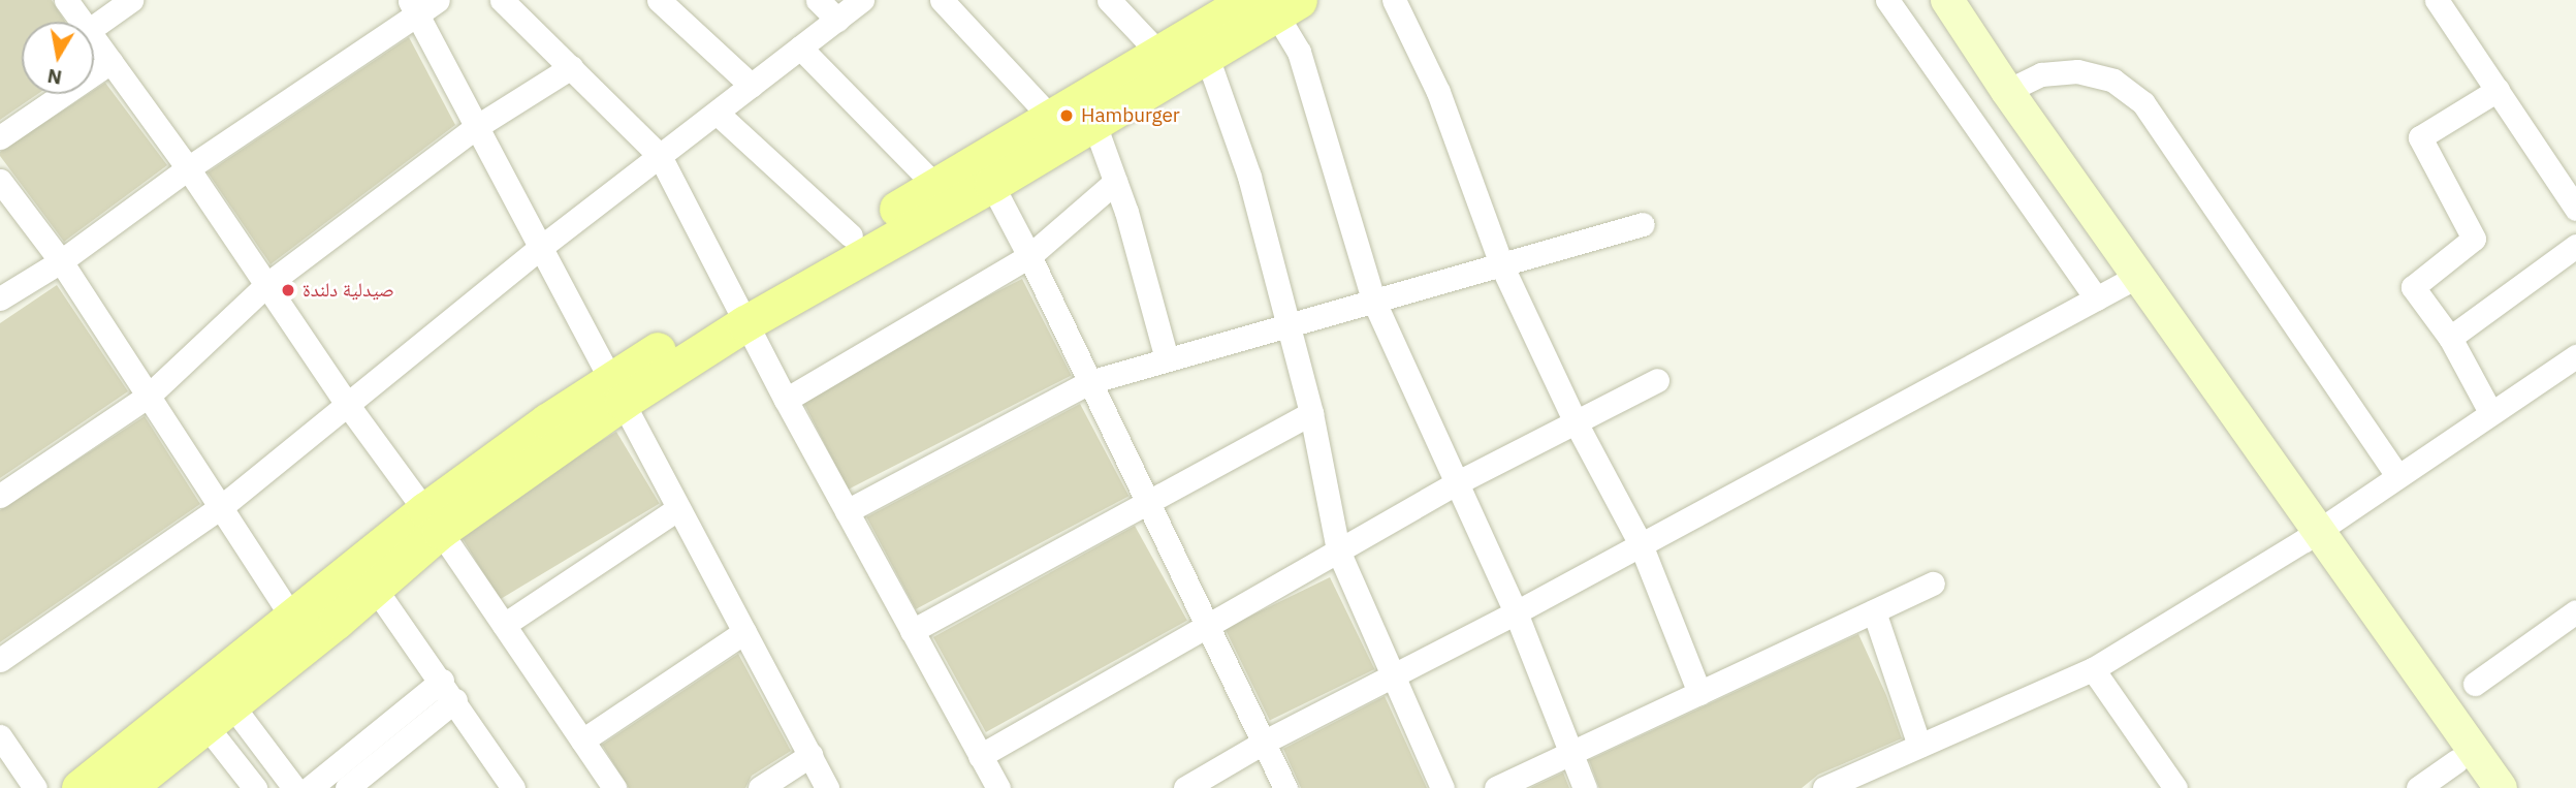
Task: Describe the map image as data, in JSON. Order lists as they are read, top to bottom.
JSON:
{
  "places": ["Hamburger", "صيدلية دلندة"],
  "north": "bottom"
}
